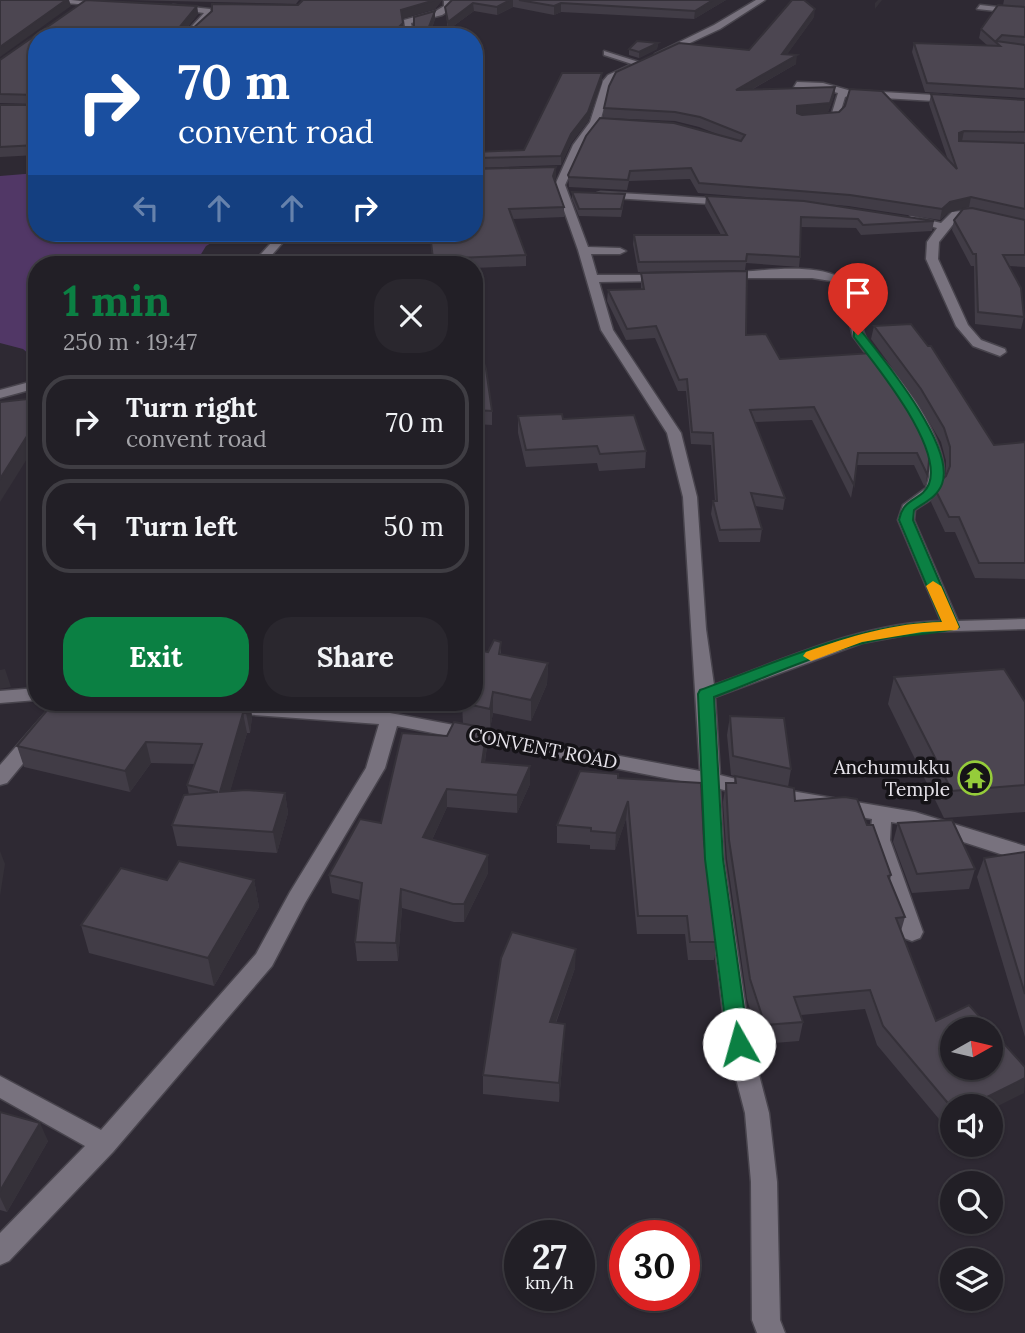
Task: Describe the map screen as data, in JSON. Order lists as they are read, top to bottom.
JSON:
{
  "streets": {
    "street": ["CONVENT ROAD"]
  },
  "places": {
    "temple": ["Anchumukku Temple"]
  },
  "north": "right",
  "page": {
    "turn": ["70 m", "convent road"],
    "heading": ["1 min", "250 m · 19:47"],
    "list": [
      {
        "name": "Turn right",
        "note": "convent road",
        "value": "70 m"
      },
      {
        "name": "Turn left",
        "value": "50 m"
      }
    ],
    "buttons": ["Exit", "Share"],
    "speed": "27 km/h",
    "limit": "30"
  }
}
